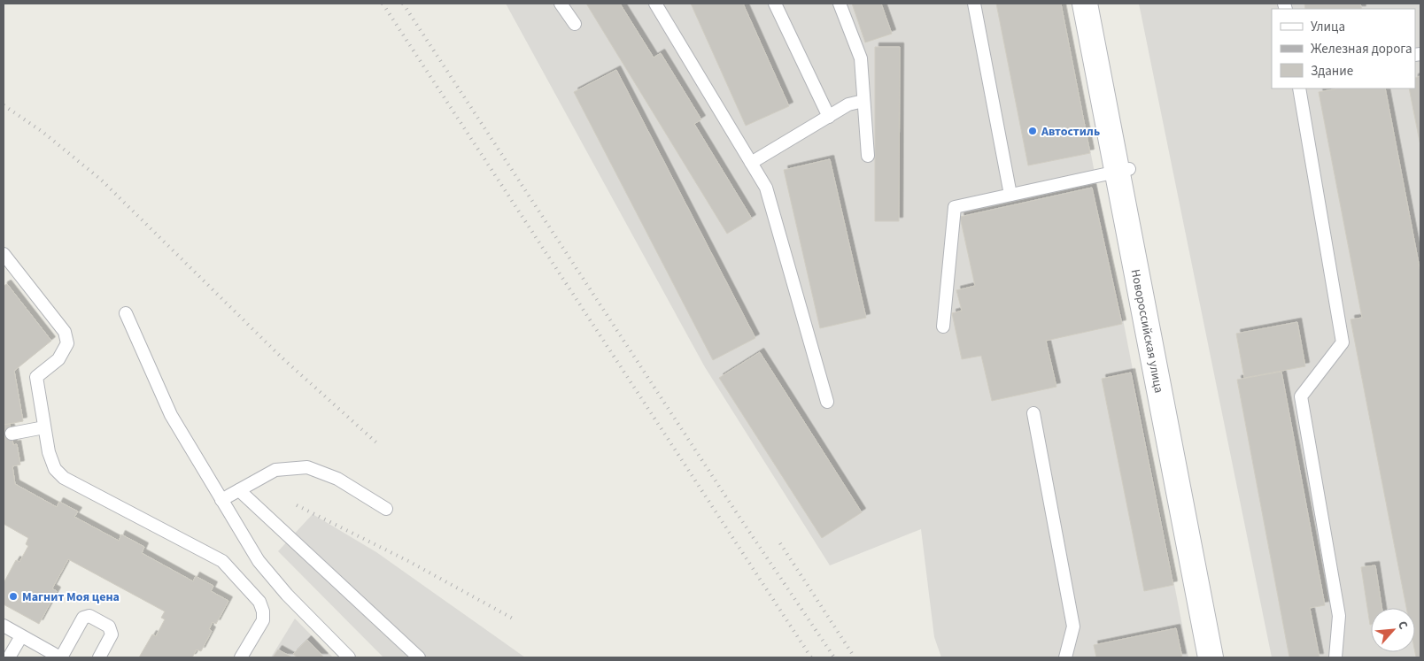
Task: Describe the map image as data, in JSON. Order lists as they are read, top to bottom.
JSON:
{
  "streets": {
    "main road": ["Новороссийская улица"]
  },
  "places": ["Автостиль", "Магнит Моя цена"],
  "legend": ["Улица", "Железная дорога", "Здание"],
  "north": "top right"
}
